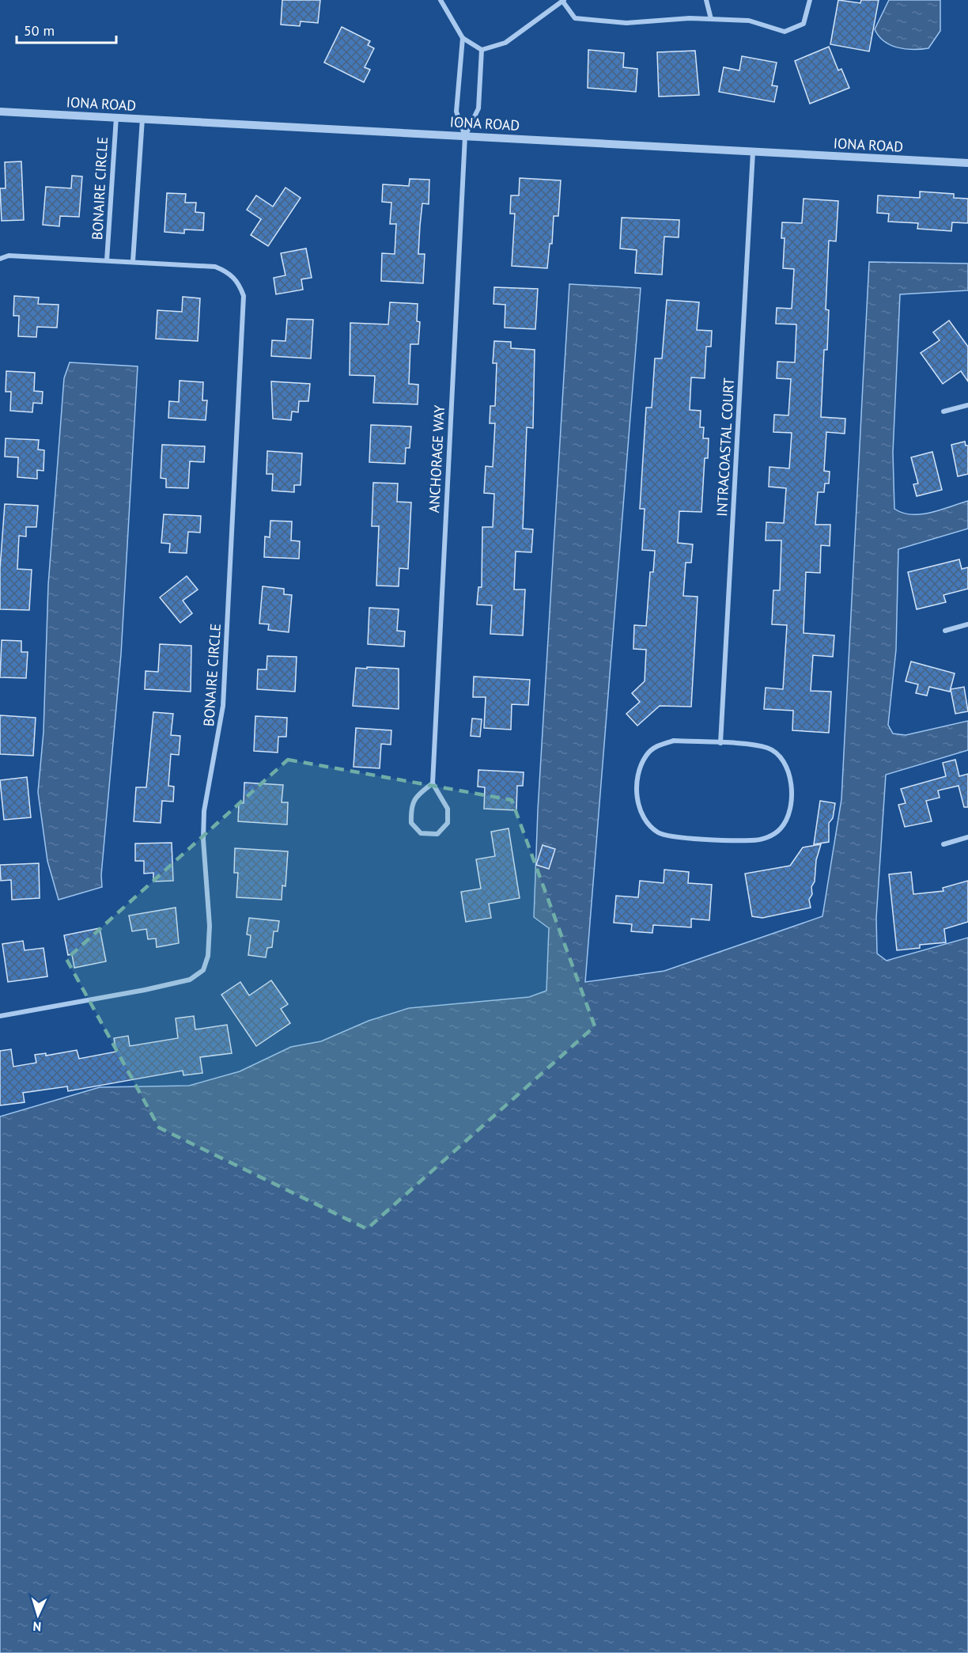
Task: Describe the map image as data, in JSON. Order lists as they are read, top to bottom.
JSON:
{
  "streets": {
    "street": [
      "IONA ROAD",
      "BONAIRE CIRCLE",
      "INTRACOASTAL COURT",
      "ANCHORAGE WAY"
    ]
  },
  "crossings": [
    ["IONA ROAD", "BONAIRE CIRCLE"],
    ["IONA ROAD", "INTRACOASTAL COURT"],
    ["IONA ROAD", "ANCHORAGE WAY"]
  ],
  "scale_bar": "50 m",
  "north": "bottom"
}
